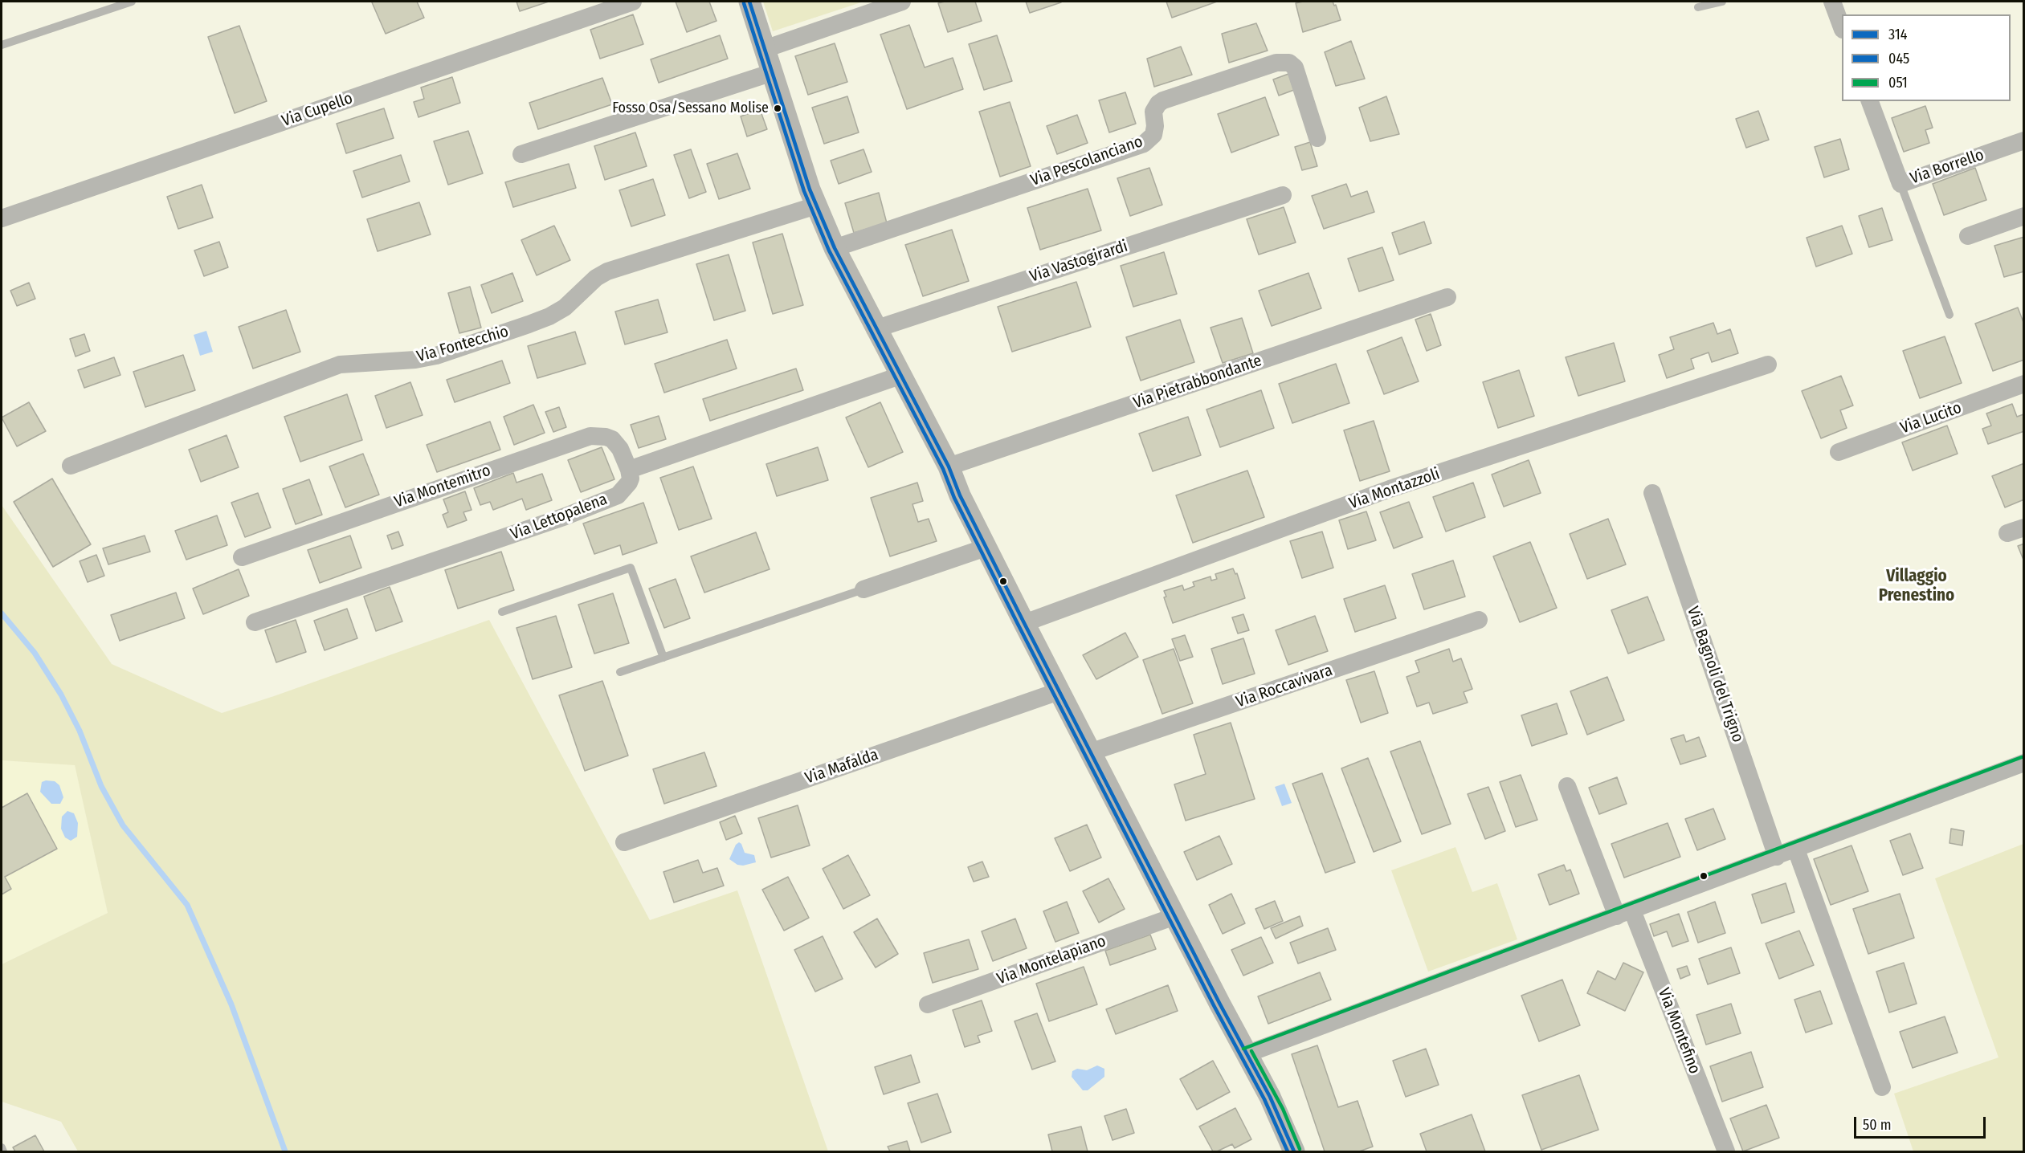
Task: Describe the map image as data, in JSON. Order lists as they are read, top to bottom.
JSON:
{
  "streets": {
    "street": [
      "Via Cupello",
      "Via Pescolanciano",
      "Via Borrello",
      "Via Vastogirardi",
      "Via Fontecchio",
      "Via Pietrabbondante",
      "Via Lucito",
      "Via Montemitro",
      "Via Montazzoli",
      "Via Lettopalena",
      "Via Bagnoli del Trigno",
      "Via Roccavivara",
      "Via Mafalda",
      "Via Montelapiano",
      "Via Montefino"
    ]
  },
  "crossings": [
    ["Via Montemitro", "Via Lettopalena"]
  ],
  "districts": ["Villaggio Prenestino"],
  "places": ["Fosso Osa/Sessano Molise"],
  "lines": ["transit line 314", "transit line 045", "transit line 051"],
  "legend": ["314", "045", "051"],
  "scale_bar": "50 m"
}
